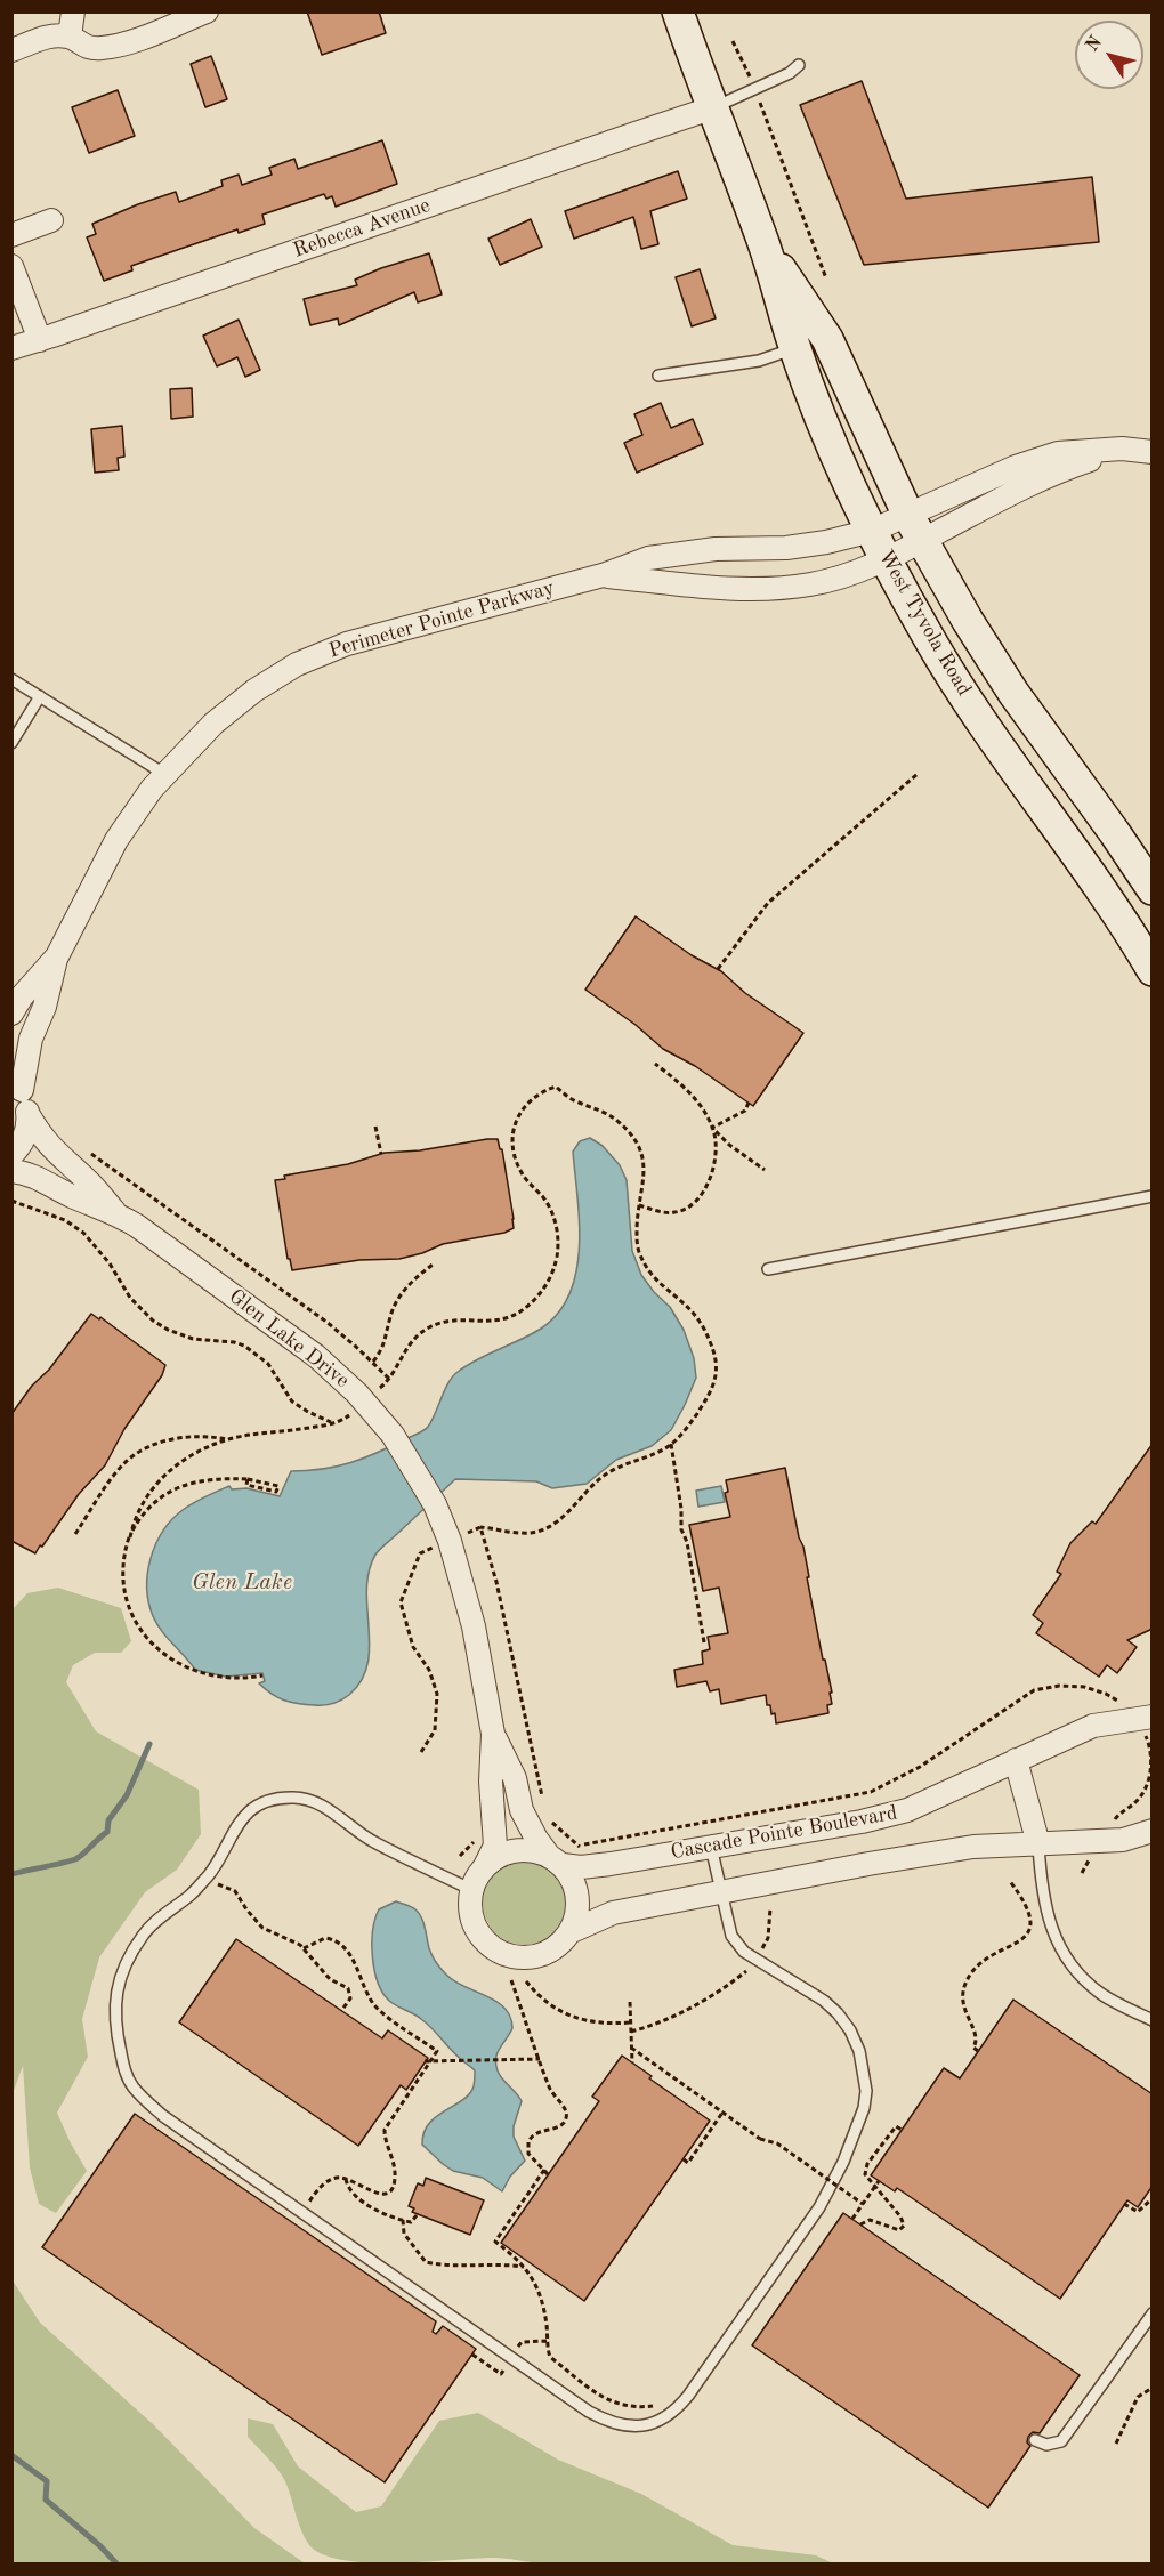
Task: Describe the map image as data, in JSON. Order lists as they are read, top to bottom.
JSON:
{
  "streets": {
    "main road": ["West Tyvola Road"],
    "street": [
      "Rebecca Avenue",
      "Perimeter Pointe Parkway",
      "Glen Lake Drive",
      "Cascade Pointe Boulevard"
    ]
  },
  "crossings": [
    ["Rebecca Avenue", "West Tyvola Road"],
    ["Perimeter Pointe Parkway", "West Tyvola Road"],
    ["Perimeter Pointe Parkway", "Glen Lake Drive"],
    ["Glen Lake Drive", "Cascade Pointe Boulevard"]
  ],
  "water": ["Glen Lake"],
  "north": "top left"
}
